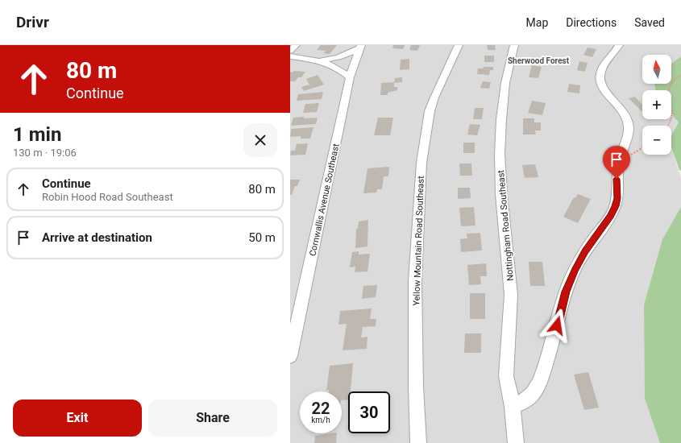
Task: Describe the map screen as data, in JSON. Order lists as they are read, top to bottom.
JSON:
{
  "streets": {
    "street": ["Cornwallis Avenue Southeast", "Nottingham Road Southeast", "Yellow Mountain Road Southeast"]
  },
  "districts": ["Sherwood Forest"],
  "north": "top",
  "page": {
    "header": "Drivr",
    "nav": ["Map", "Directions", "Saved"],
    "turn": ["80 m", "Continue"],
    "map_buttons": ["+", "−"],
    "heading": ["1 min", "130 m · 19:06"],
    "list": [
      {
        "name": "Continue",
        "note": "Robin Hood Road Southeast",
        "value": "80 m"
      },
      {
        "name": "Arrive at destination",
        "value": "50 m"
      }
    ],
    "speed": "22 km/h",
    "limit": "30",
    "buttons": ["Exit", "Share"]
  }
}
